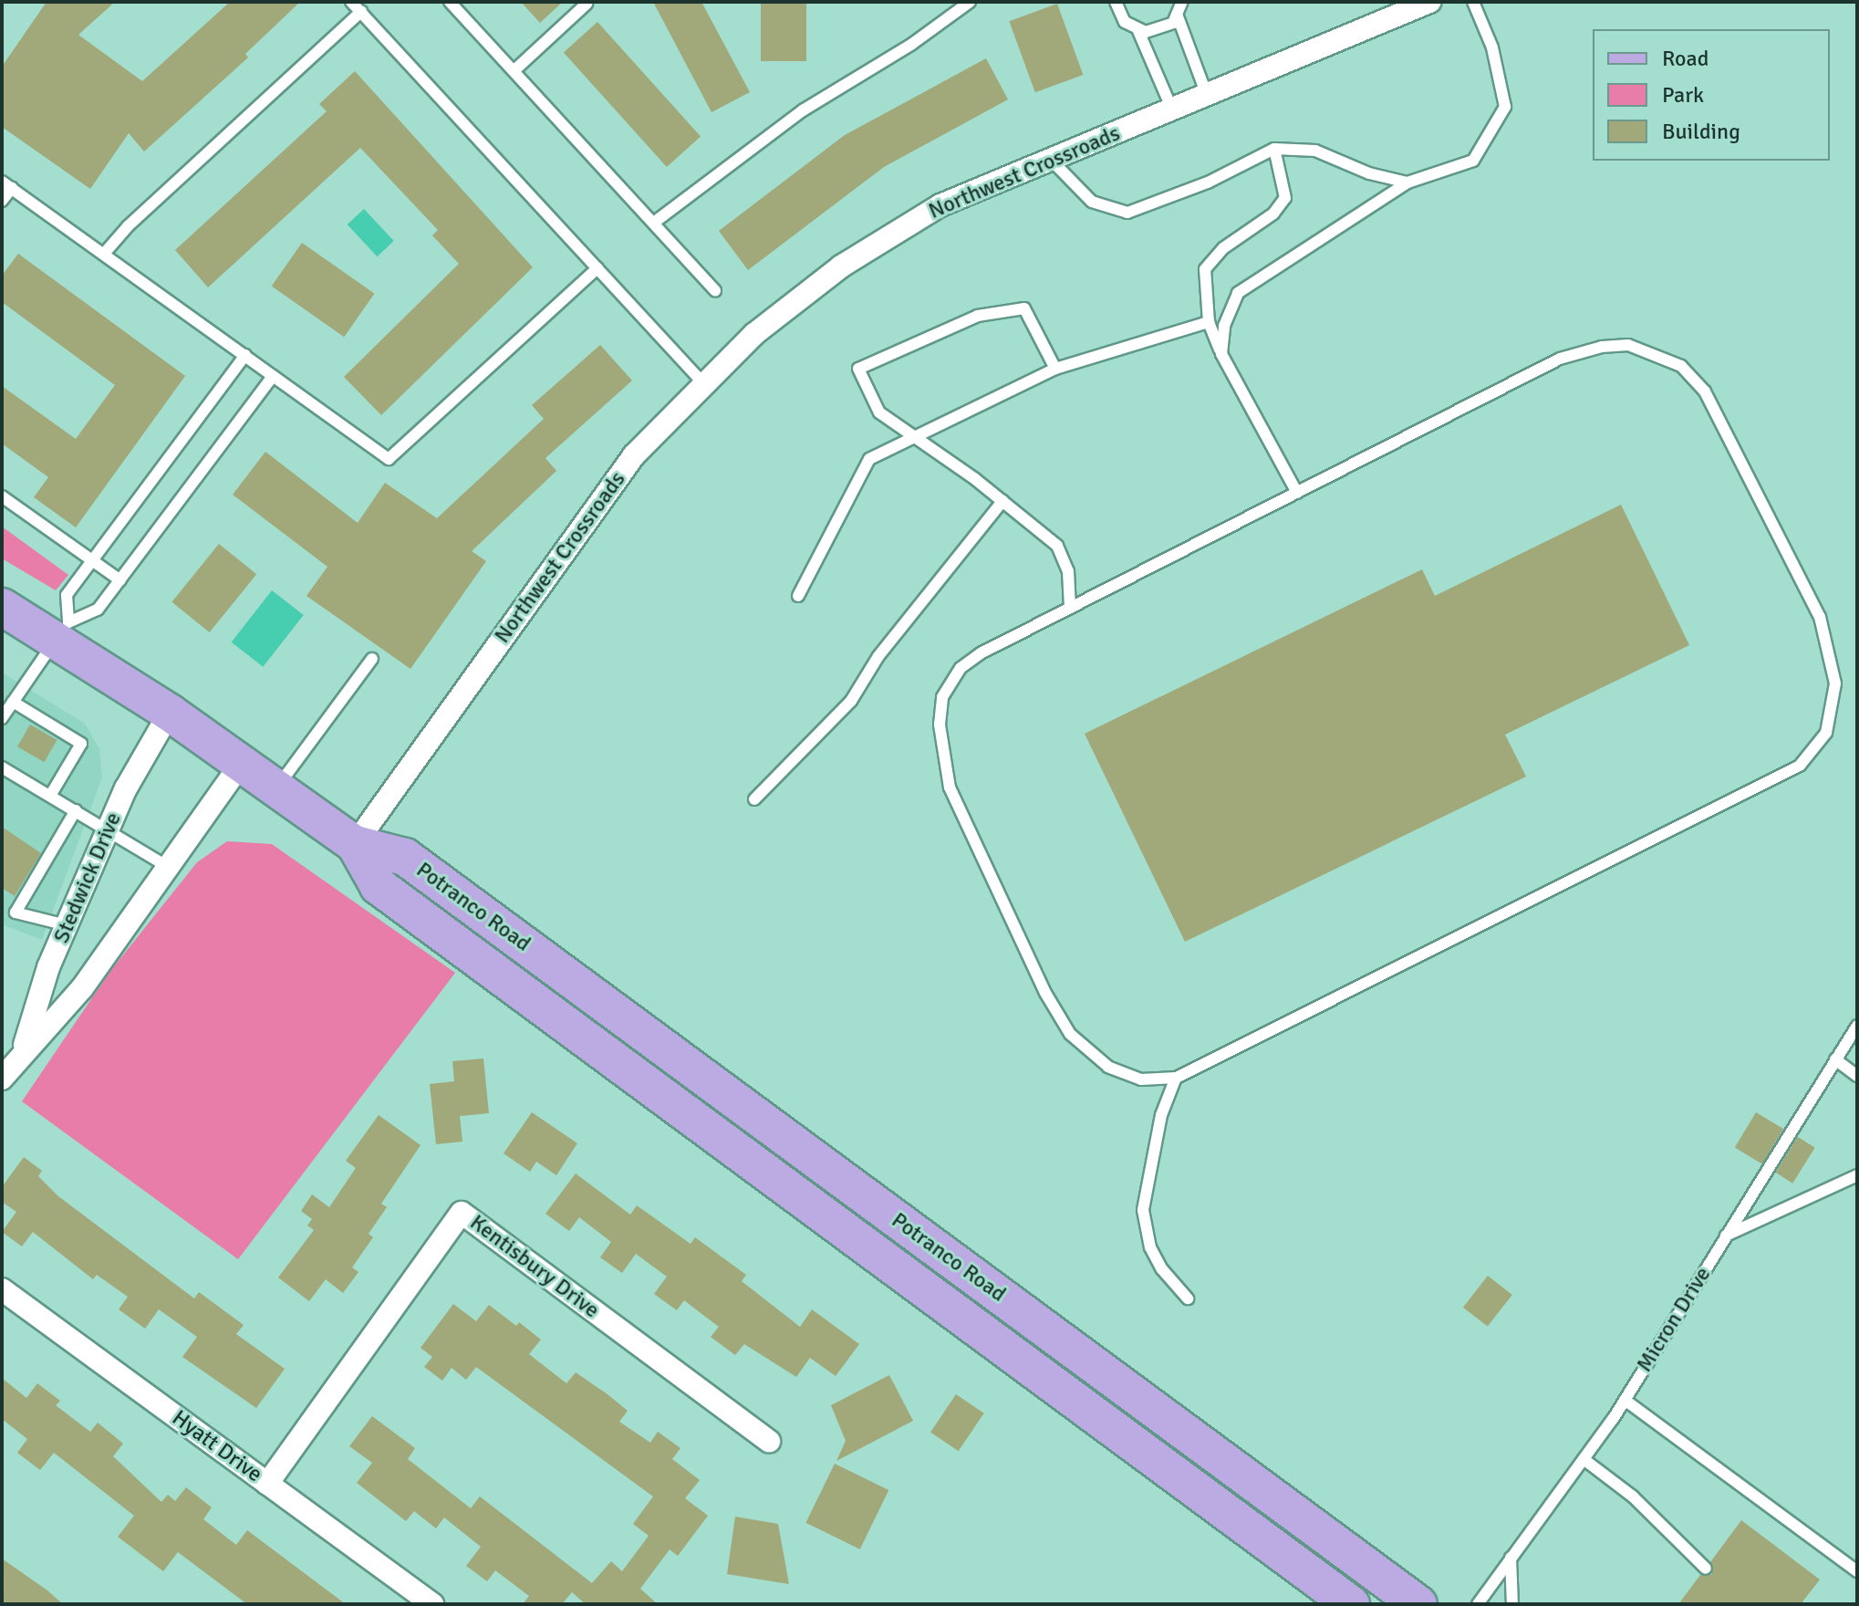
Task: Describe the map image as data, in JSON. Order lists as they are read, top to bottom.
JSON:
{
  "streets": {
    "main road": ["Potranco Road"],
    "street": [
      "Northwest Crossroads",
      "Stedwick Drive",
      "Kentisbury Drive",
      "Hyatt Drive"
    ],
    "lane": ["Micron Drive"]
  },
  "crossings": [
    ["Northwest Crossroads", "Potranco Road"],
    ["Kentisbury Drive", "Hyatt Drive"]
  ],
  "legend": ["Road", "Park", "Building"]
}
